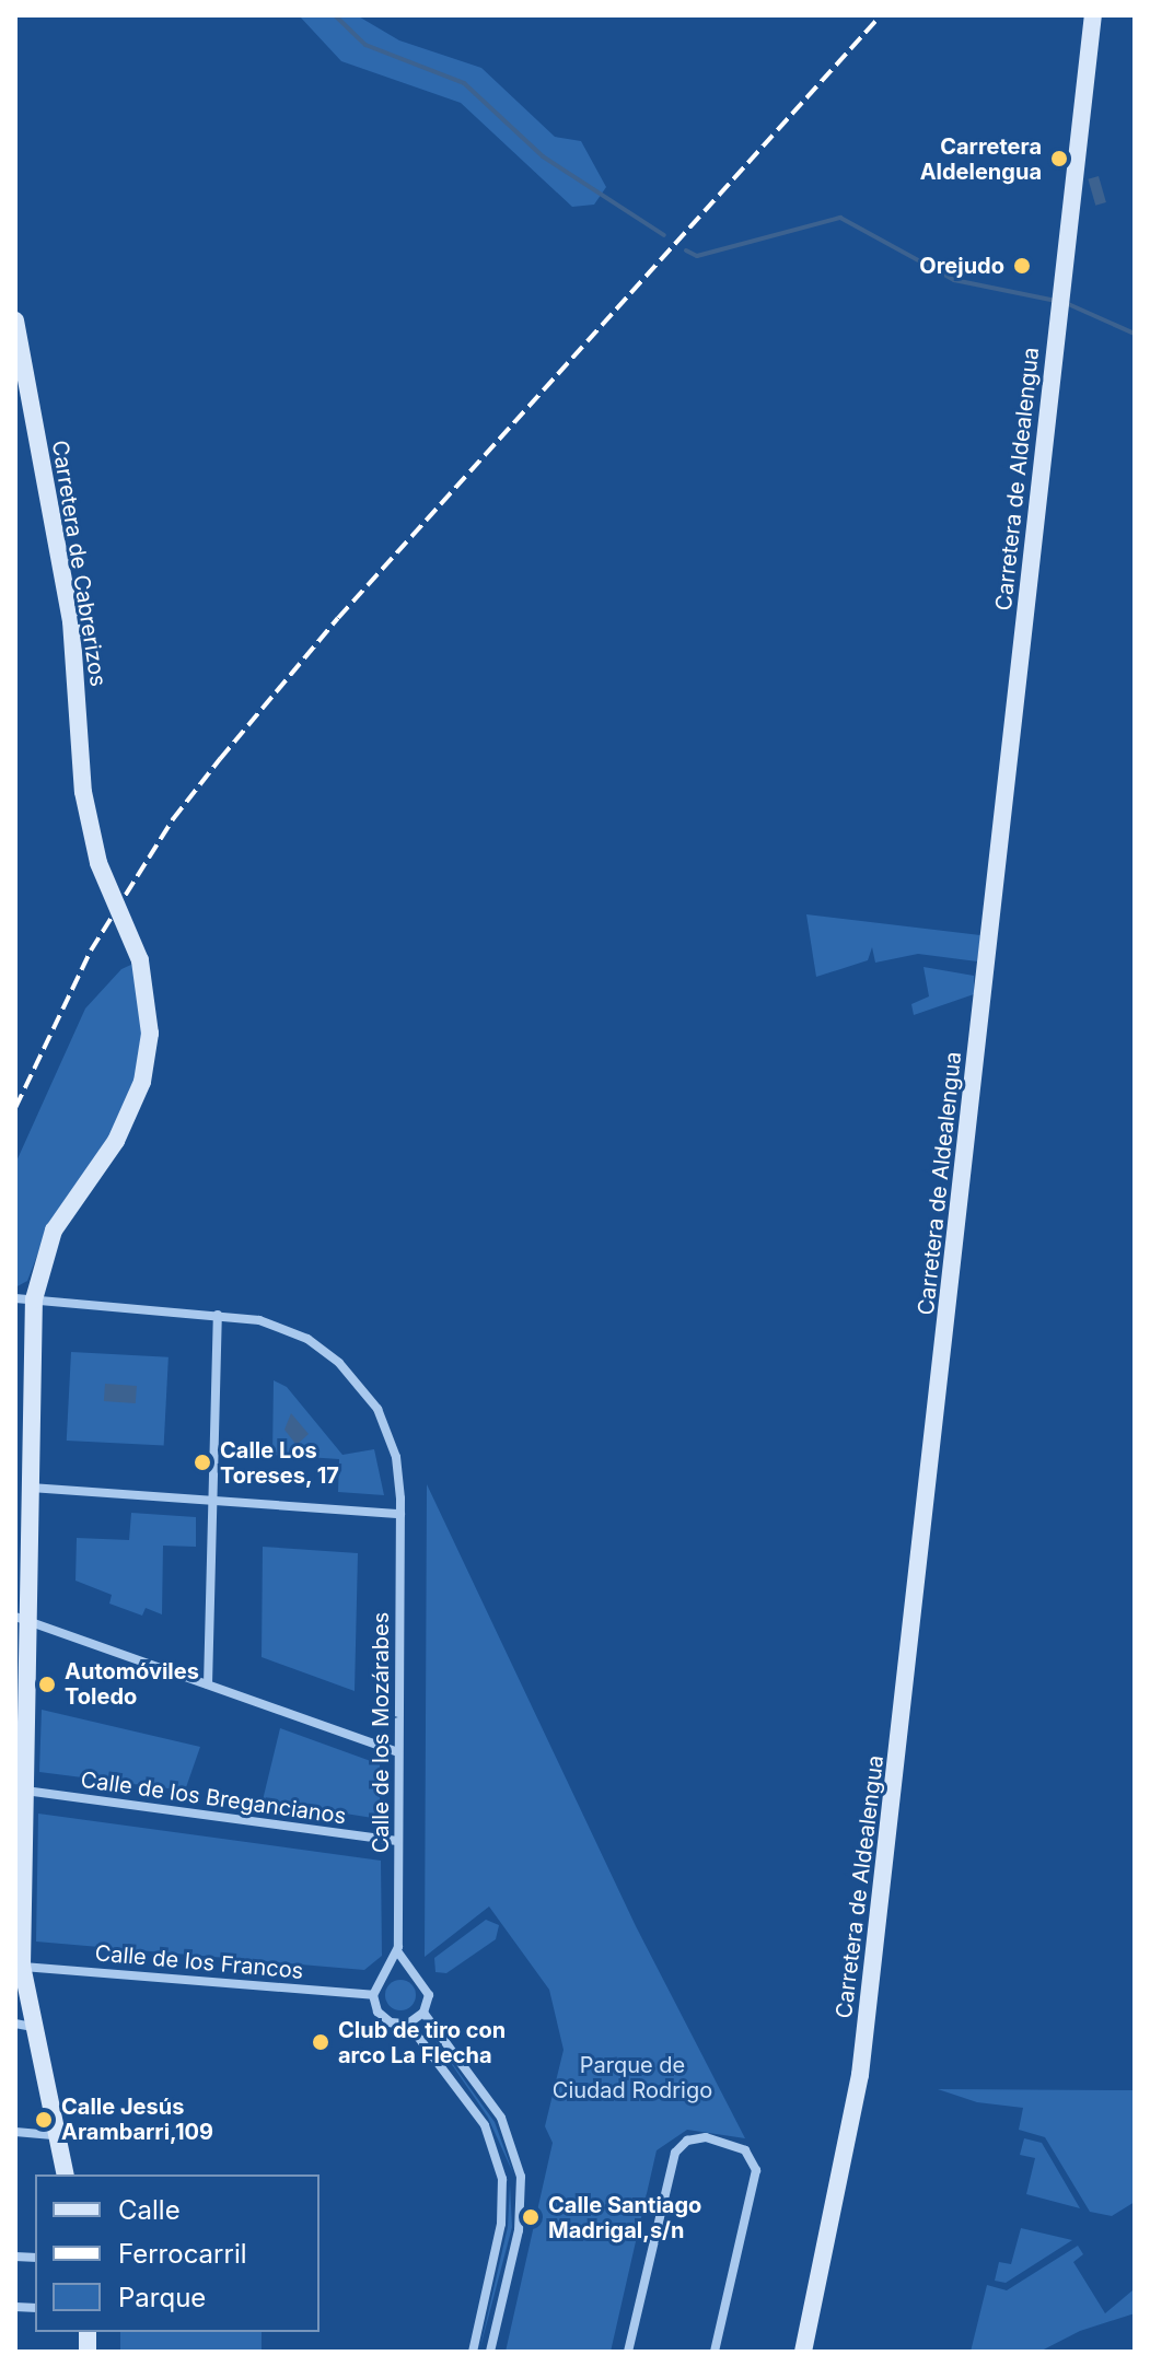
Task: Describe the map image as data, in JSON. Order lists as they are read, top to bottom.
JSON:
{
  "streets": {
    "street": [
      "Carretera de Aldealengua",
      "Carretera de Cabrerizos",
      "Calle de los Mozárabes",
      "Calle de los Bregancianos",
      "Calle de los Francos"
    ]
  },
  "crossings": [
    ["Carretera de Cabrerizos", "Calle de los Mozárabes"],
    ["Carretera de Cabrerizos", "Calle de los Bregancianos"],
    ["Carretera de Cabrerizos", "Calle de los Francos"],
    ["Calle de los Mozárabes", "Calle de los Bregancianos"]
  ],
  "parks": ["Parque de Ciudad Rodrigo"],
  "places": [
    "Carretera Aldelengua",
    "Orejudo",
    "Calle Los Toreses, 17",
    "Automóviles Toledo",
    "Club de tiro con arco La Flecha",
    "Calle Jesús Arambarri,109",
    "Calle Santiago Madrigal,s/n"
  ],
  "legend": ["Calle", "Ferrocarril", "Parque"]
}
